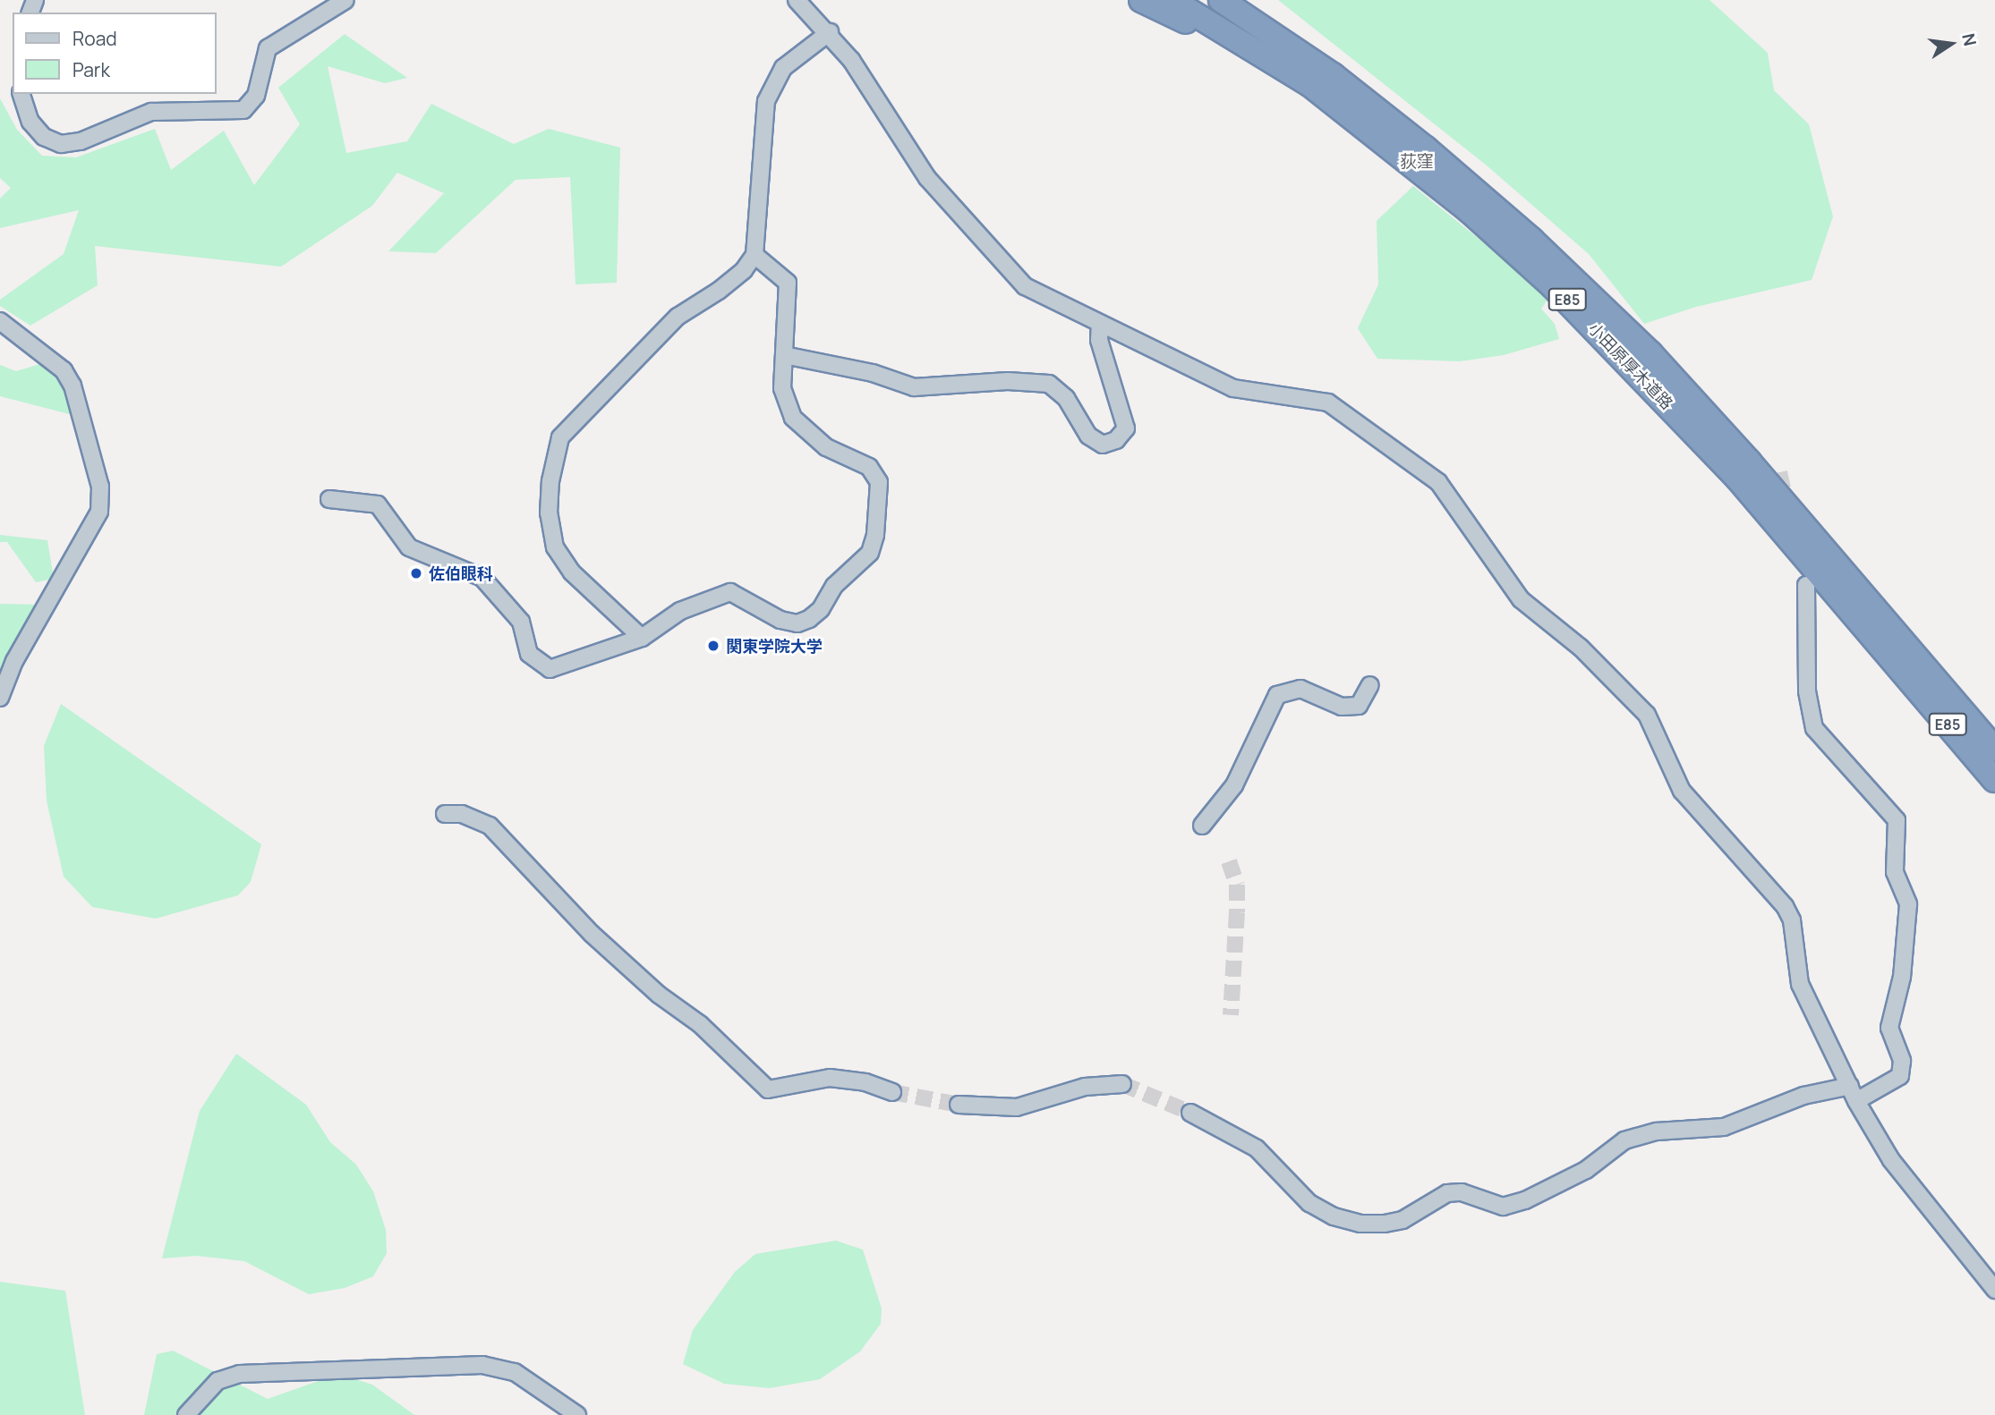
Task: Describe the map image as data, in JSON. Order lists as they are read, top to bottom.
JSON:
{
  "streets": {
    "highway": ["E85", "小田原厚木道路"]
  },
  "districts": ["荻窪"],
  "places": ["佐伯眼科", "関東学院大学"],
  "legend": ["Road", "Park"],
  "north": "right"
}
